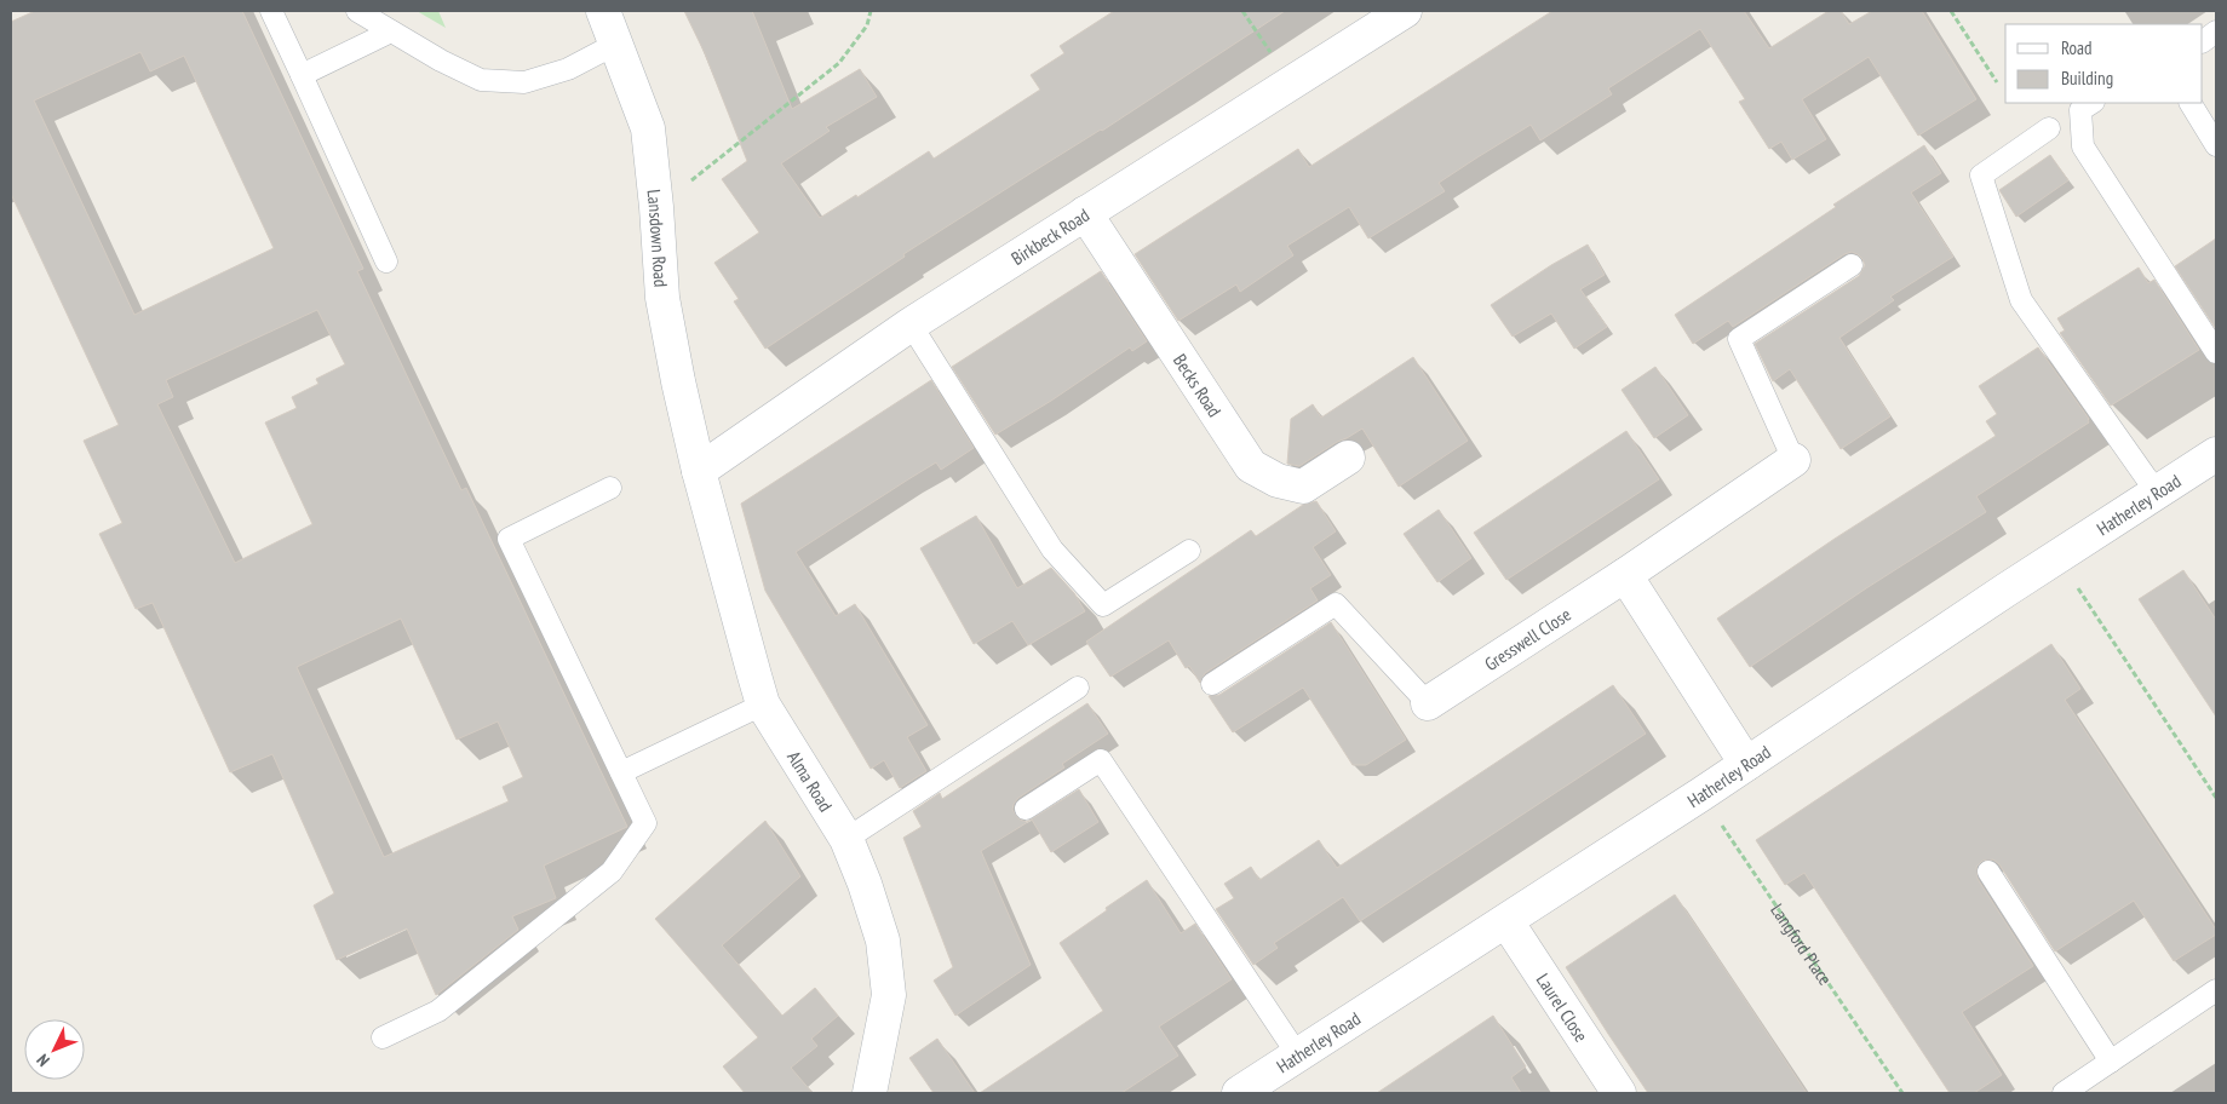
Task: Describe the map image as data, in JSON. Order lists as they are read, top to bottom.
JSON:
{
  "streets": {
    "street": [
      "Birkbeck Road",
      "Lansdown Road",
      "Becks Road",
      "Hatherley Road",
      "Gresswell Close",
      "Alma Road",
      "Laurel Close"
    ],
    "path": ["Langford Place"]
  },
  "crossings": [
    ["Birkbeck Road", "Lansdown Road"],
    ["Birkbeck Road", "Becks Road"],
    ["Birkbeck Road", "Alma Road"],
    ["Lansdown Road", "Alma Road"],
    ["Hatherley Road", "Langford Place"],
    ["Hatherley Road", "Laurel Close"]
  ],
  "legend": ["Road", "Building"],
  "north": "bottom left"
}
